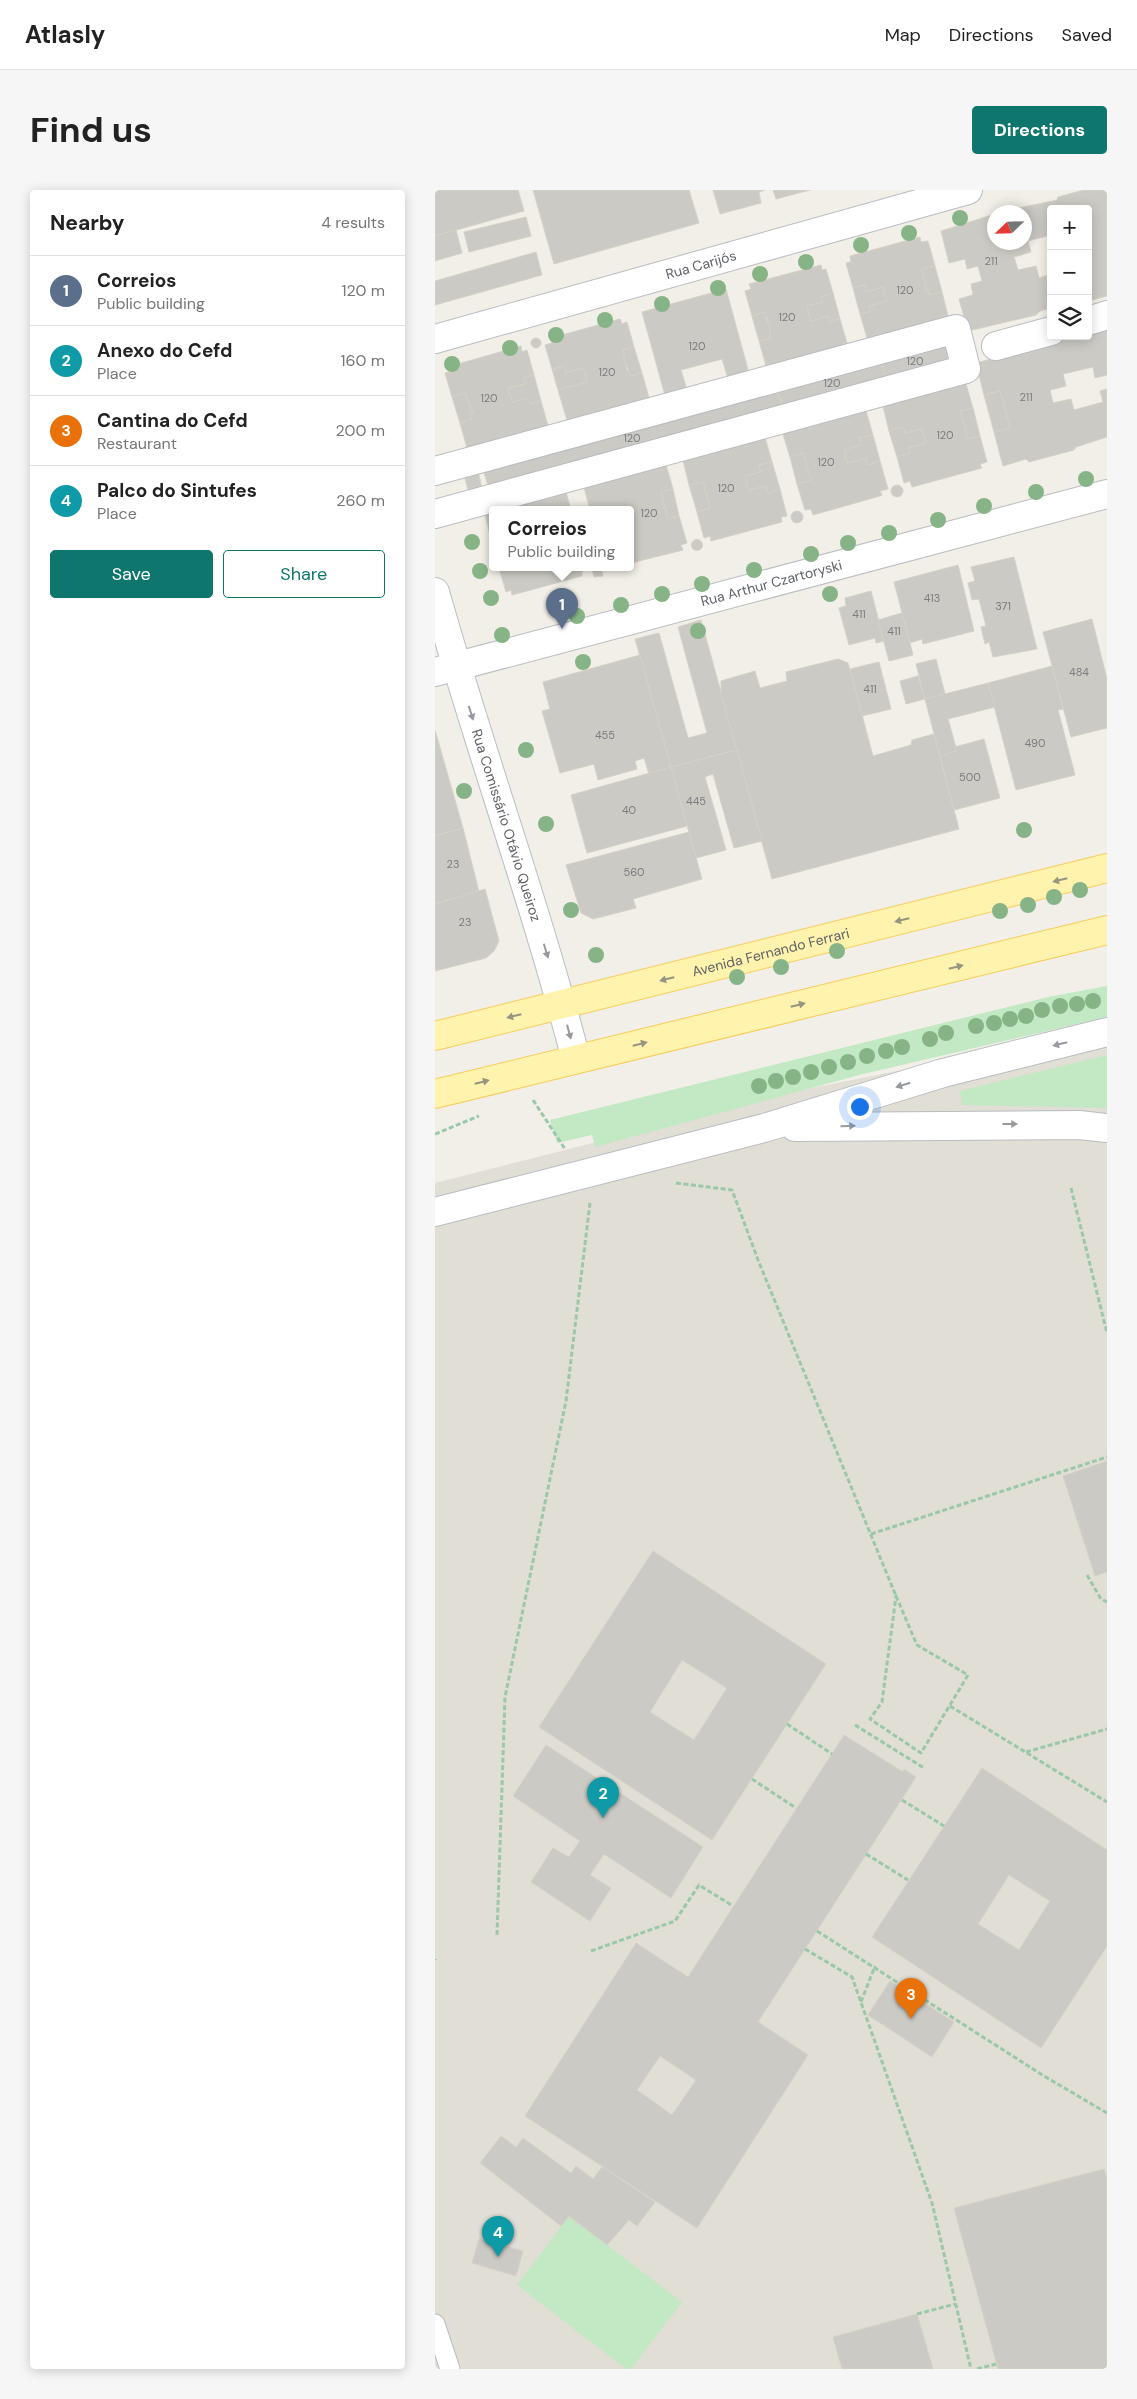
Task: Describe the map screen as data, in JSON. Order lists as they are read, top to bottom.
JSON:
{
  "streets": {
    "main road": ["Avenida Fernando Ferrari"],
    "street": ["Rua Carijós", "Rua Arthur Czartoryski", "Rua Comissário Otávio Queiroz"]
  },
  "crossings": [
    ["Rua Arthur Czartoryski", "Rua Comissário Otávio Queiroz"],
    ["Rua Comissário Otávio Queiroz", "Avenida Fernando Ferrari"]
  ],
  "one_way": ["Rua Comissário Otávio Queiroz"],
  "house_numbers": [
    "211",
    "120",
    "120",
    "120",
    "120",
    "120",
    "120",
    "211",
    "120",
    "120",
    "120",
    "120",
    "120",
    "120",
    "413",
    "371",
    "411",
    "411",
    "484",
    "411",
    "455",
    "490",
    "500",
    "445",
    "40",
    "23",
    "560",
    "23"
  ],
  "north": "bottom left",
  "page": {
    "header": "Atlasly",
    "nav": ["Map", "Directions", "Saved"],
    "buttons": [
      "Directions",
      ["Save", "Share"]
    ],
    "title": "Find us",
    "heading": ["Nearby", "4 results"],
    "map_buttons": ["+", "−"],
    "list": [
      {
        "mark": "1",
        "name": "Correios",
        "note": "Public building",
        "value": "120 m"
      },
      {
        "mark": "2",
        "name": "Anexo do Cefd",
        "note": "Place",
        "value": "160 m"
      },
      {
        "mark": "3",
        "name": "Cantina do Cefd",
        "note": "Restaurant",
        "value": "200 m"
      },
      {
        "mark": "4",
        "name": "Palco do Sintufes",
        "note": "Place",
        "value": "260 m"
      }
    ],
    "popup": ["Correios", "Public building"],
    "pins": [
      "1",
      "2",
      "3",
      "4"
    ]
  }
}
